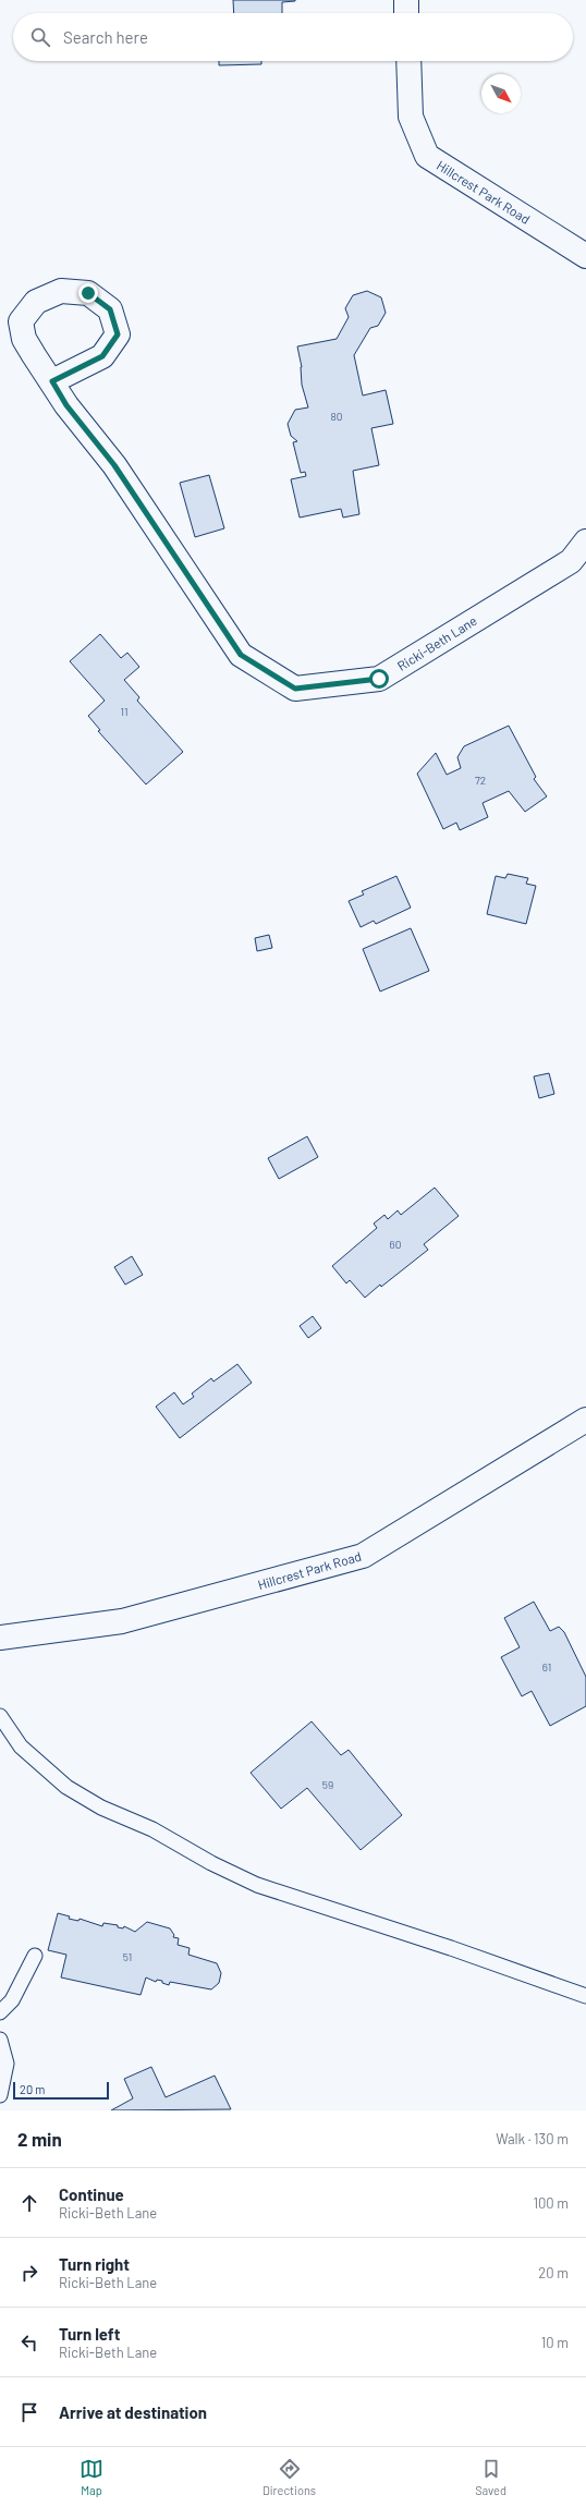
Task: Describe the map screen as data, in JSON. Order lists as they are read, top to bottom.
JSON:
{
  "streets": {
    "street": ["Hillcrest Park Road", "Ricki-Beth Lane"]
  },
  "house_numbers": [
    "80",
    "11",
    "72",
    "60",
    "61",
    "59",
    "51"
  ],
  "scale_bar": "20 m",
  "north": "bottom right",
  "page": {
    "search": "Search here",
    "scale": "20 m",
    "heading": ["2 min", "Walk · 130 m"],
    "list": [
      ["Continue", "Ricki-Beth Lane", "100 m"],
      ["Turn right", "Ricki-Beth Lane", "20 m"],
      ["Turn left", "Ricki-Beth Lane", "10 m"],
      "Arrive at destination"
    ],
    "nav": ["Map", "Directions", "Saved"]
  }
}
